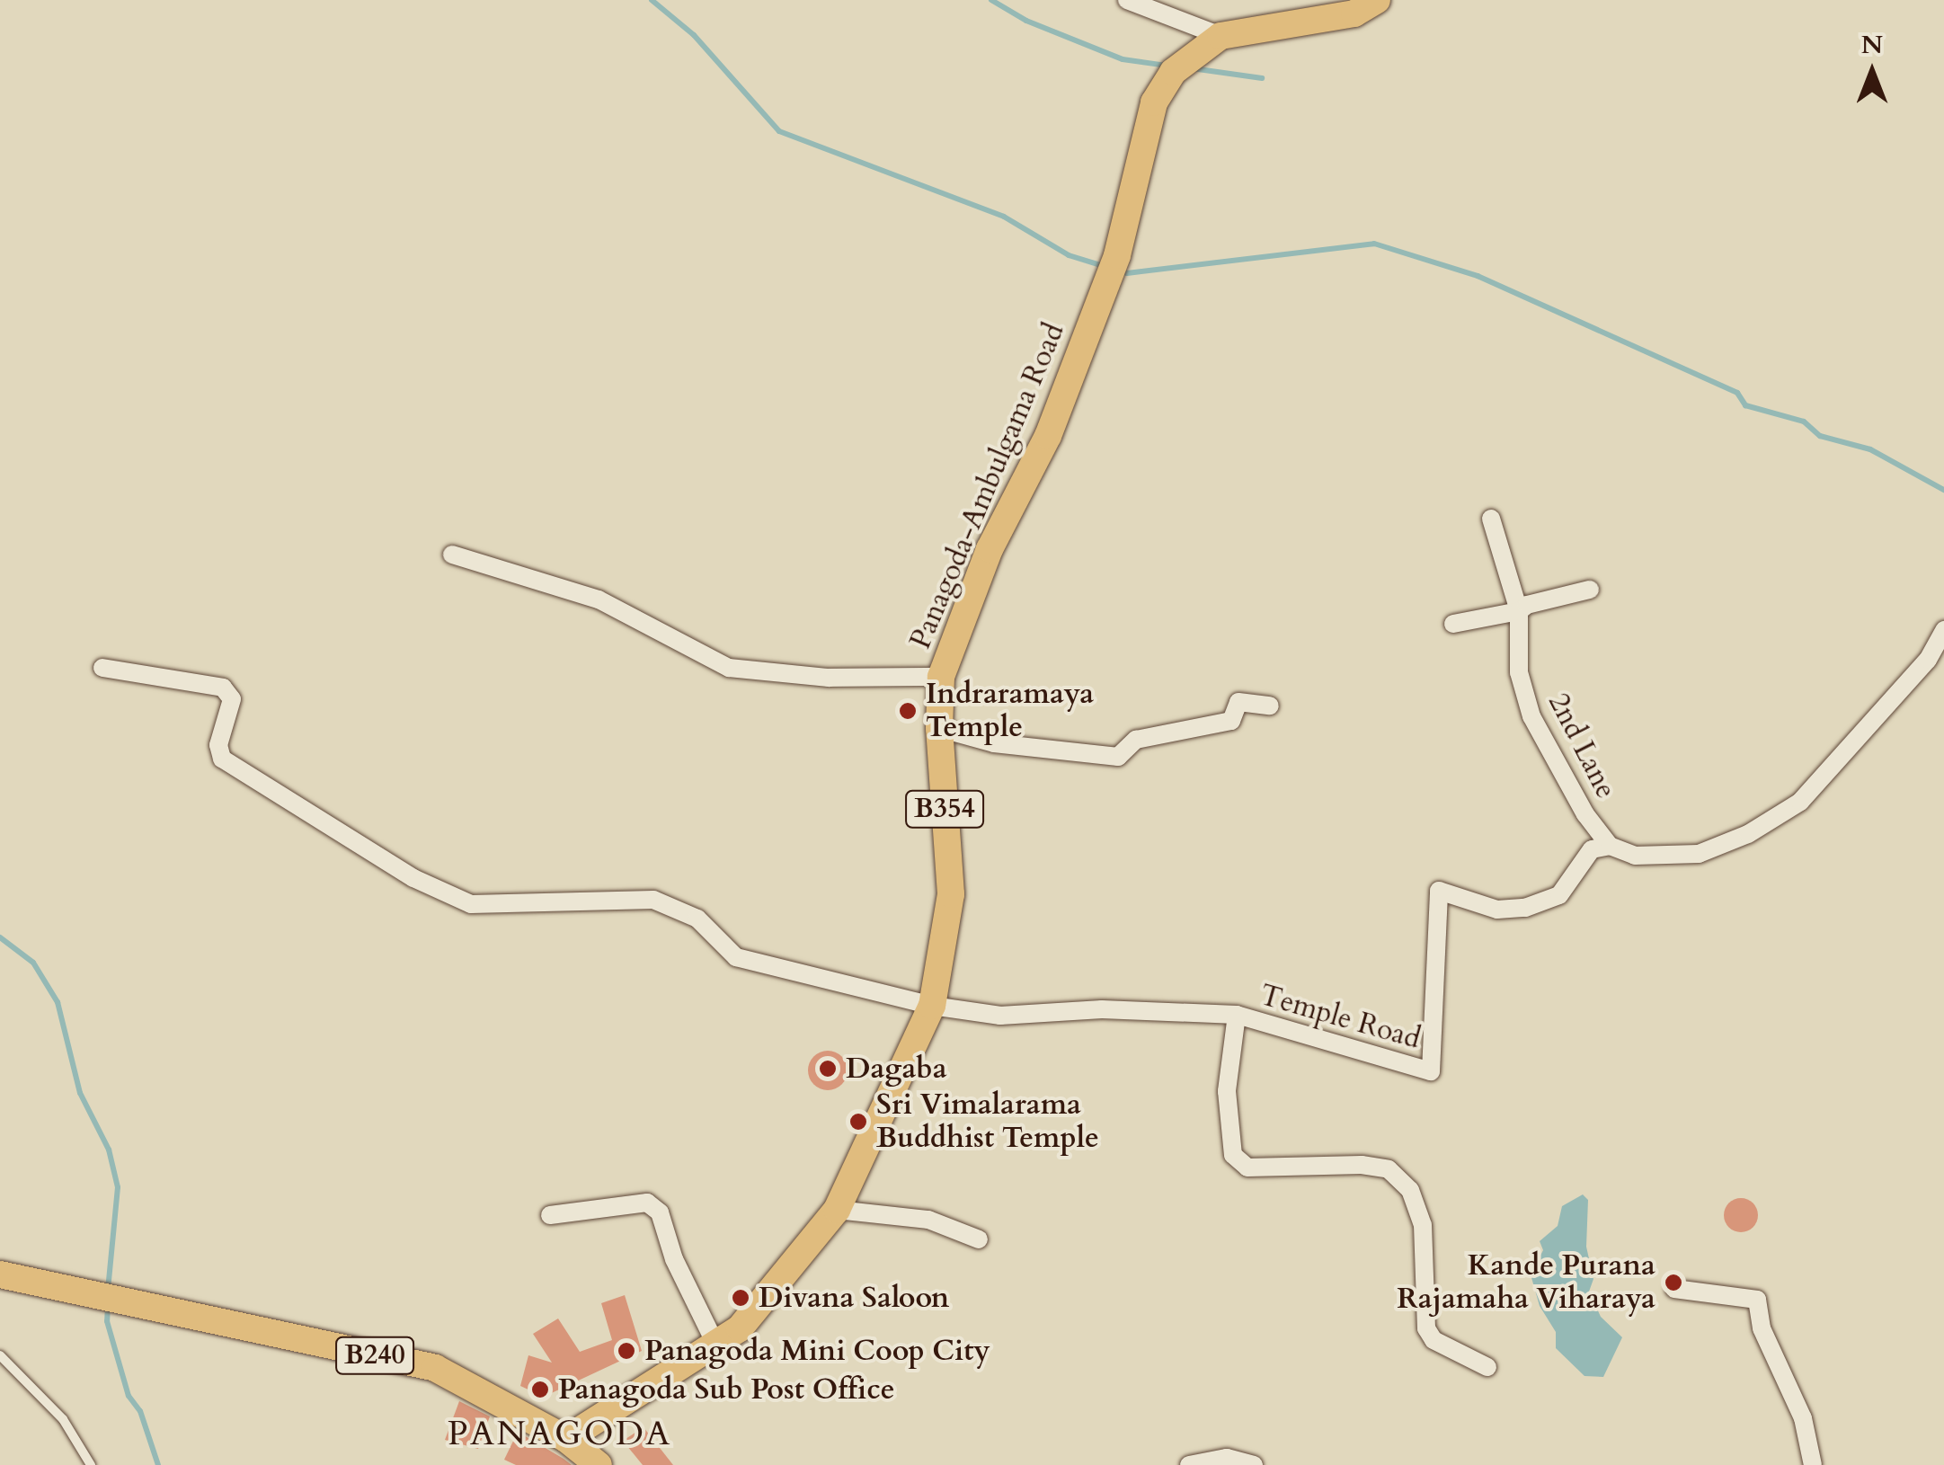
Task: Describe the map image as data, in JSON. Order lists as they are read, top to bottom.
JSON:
{
  "streets": {
    "main road": ["Panagoda-Ambulgama Road", "B354", "B240"],
    "street": ["2nd Lane", "Temple Road"]
  },
  "crossings": [
    ["Panagoda-Ambulgama Road", "Temple Road"],
    ["Panagoda-Ambulgama Road", "B240"],
    ["2nd Lane", "Temple Road"]
  ],
  "districts": ["PANAGODA"],
  "places": [
    "Indraramaya Temple",
    "Dagaba",
    "Sri Vimalarama Buddhist Temple",
    "Kande Purana Rajamaha Viharaya",
    "Divana Saloon",
    "Panagoda Mini Coop City",
    "Panagoda Sub Post Office"
  ],
  "north": "top"
}
